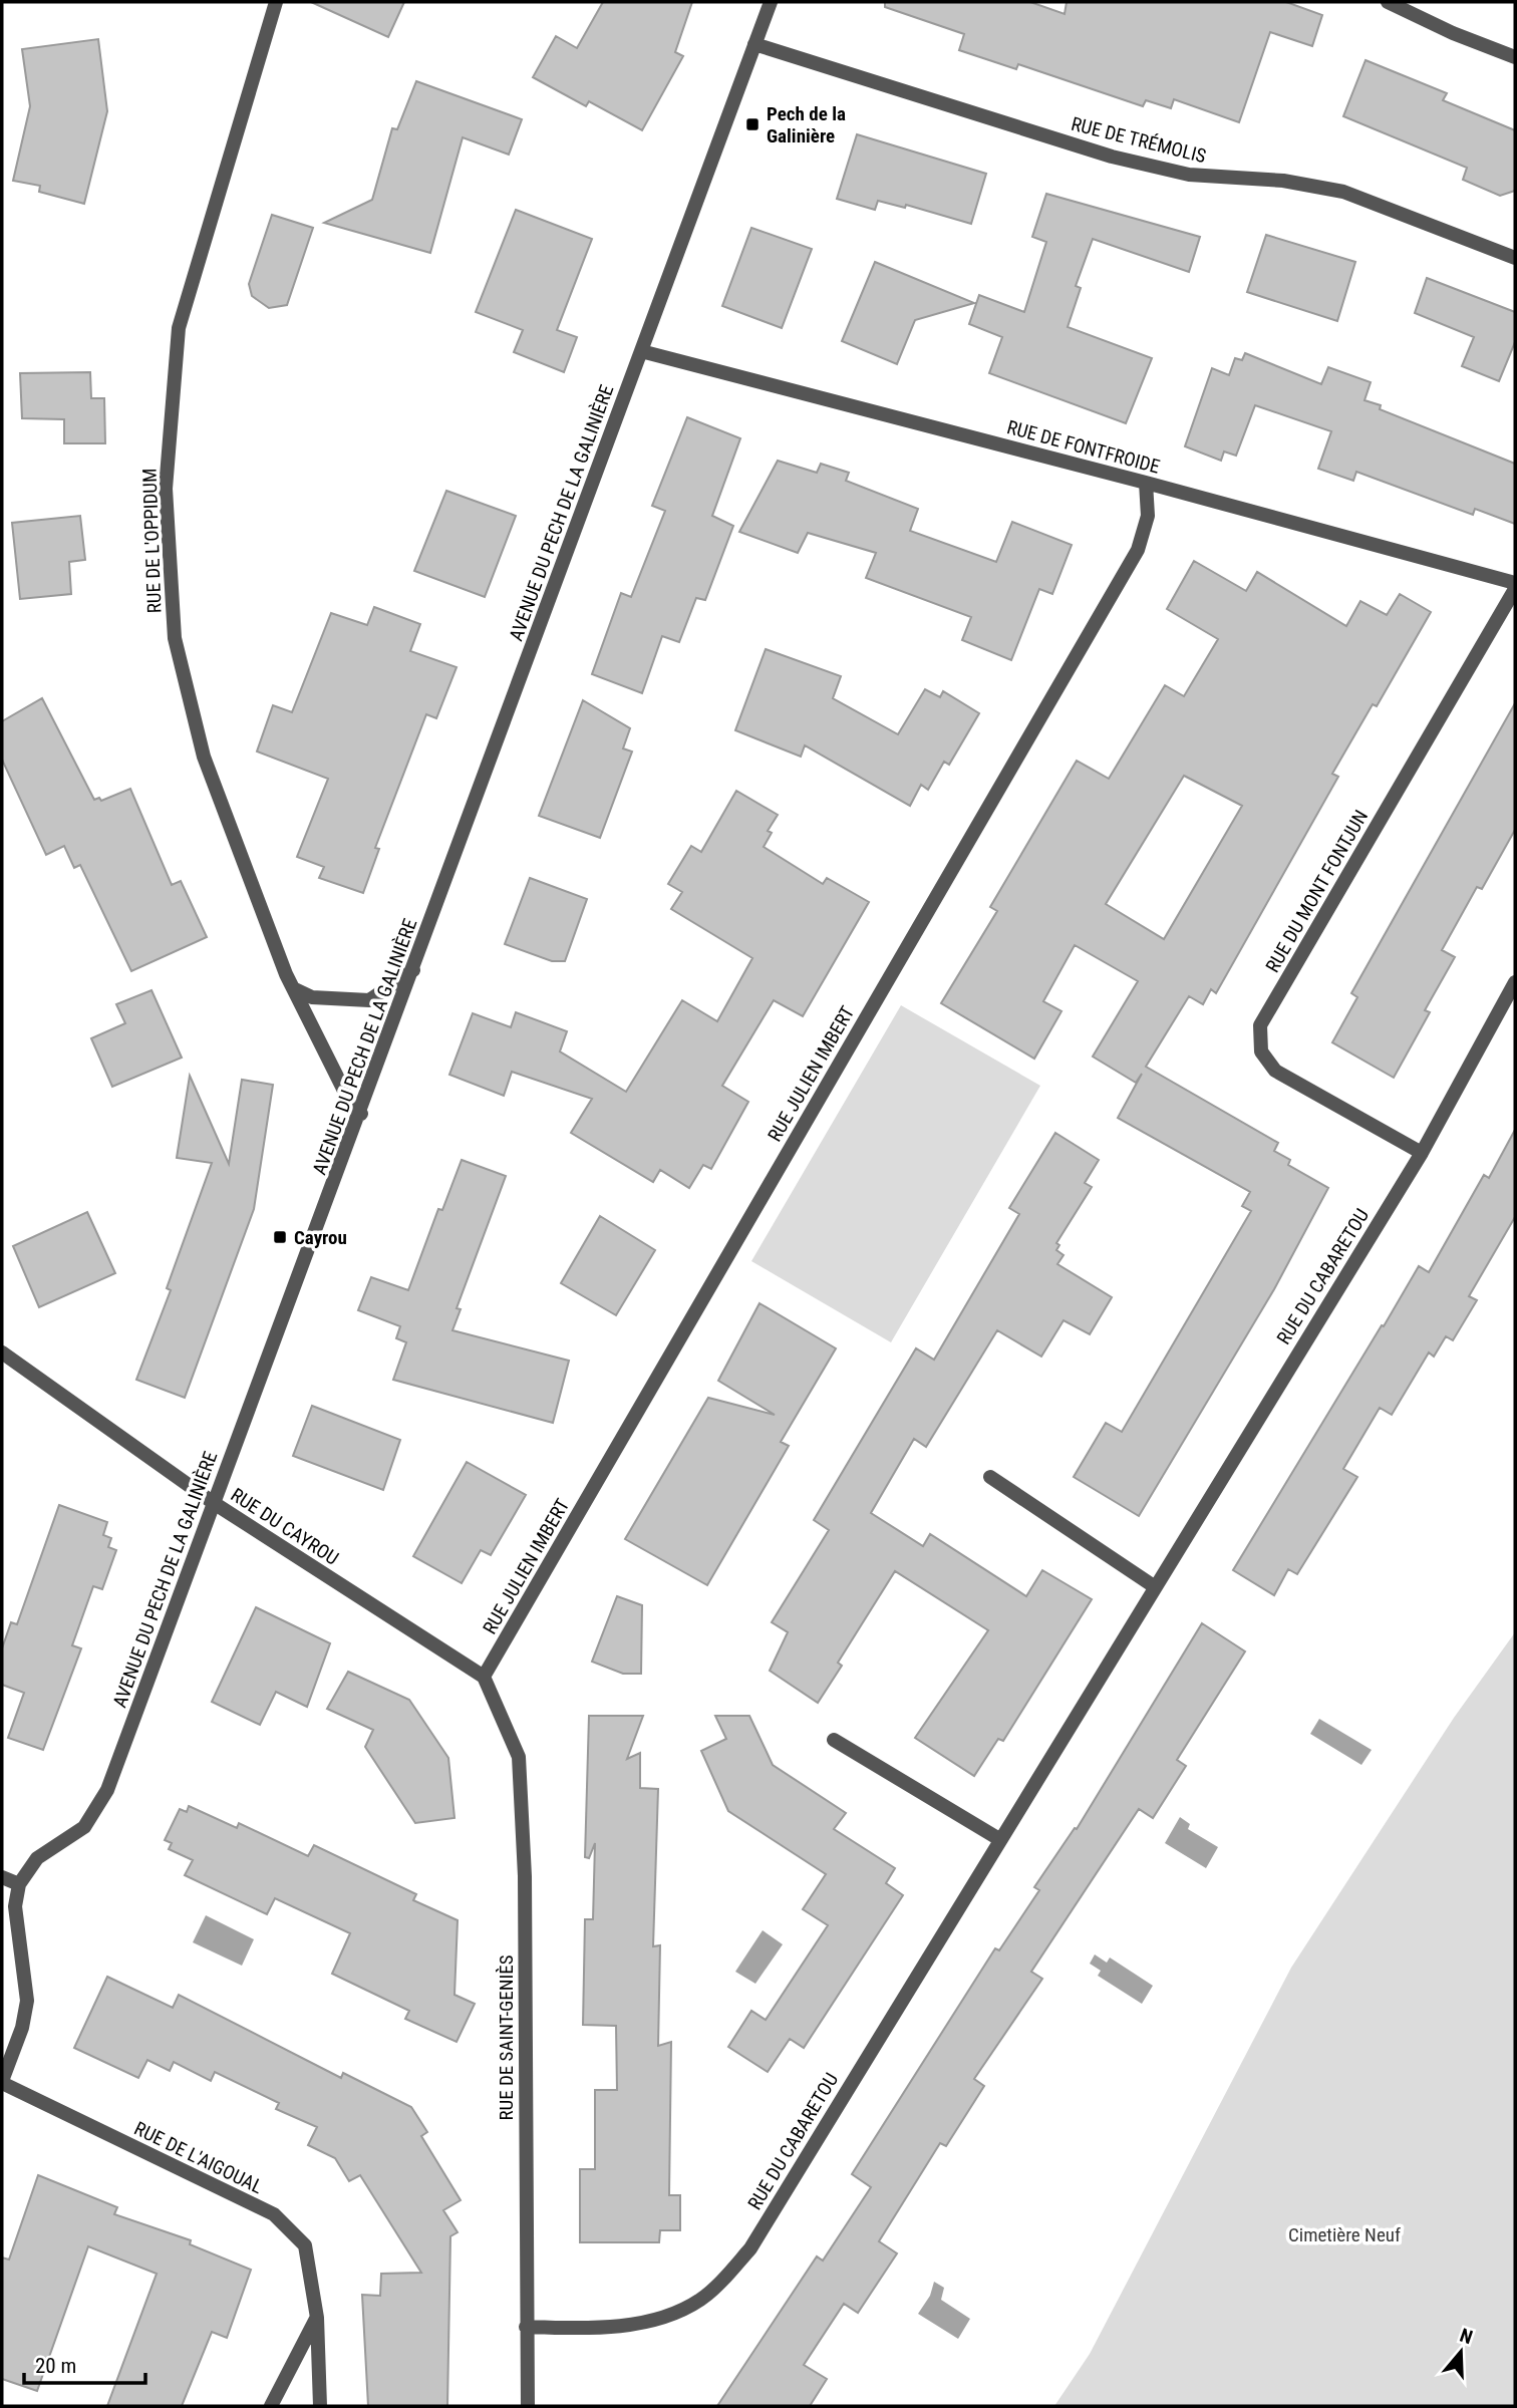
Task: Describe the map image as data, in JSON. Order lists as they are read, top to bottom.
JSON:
{
  "streets": {
    "street": [
      "RUE DE TRÉMOLIS",
      "RUE DE FONTFROIDE",
      "AVENUE DU PECH DE LA GALINIÈRE",
      "RUE DE L'OPPIDUM",
      "RUE DU MONT FONTJUN",
      "RUE JULIEN IMBERT",
      "RUE DU CABARETOU",
      "RUE DU CAYROU",
      "RUE DE SAINT-GENIÈS",
      "RUE DE L'AIGOUAL"
    ]
  },
  "crossings": [
    ["RUE DE TRÉMOLIS", "AVENUE DU PECH DE LA GALINIÈRE"],
    ["RUE DE FONTFROIDE", "AVENUE DU PECH DE LA GALINIÈRE"],
    ["RUE DE FONTFROIDE", "RUE DU MONT FONTJUN"],
    ["RUE DE FONTFROIDE", "RUE JULIEN IMBERT"],
    ["AVENUE DU PECH DE LA GALINIÈRE", "RUE DE L'OPPIDUM"],
    ["AVENUE DU PECH DE LA GALINIÈRE", "RUE DU CAYROU"],
    ["RUE DU MONT FONTJUN", "RUE DU CABARETOU"],
    ["RUE JULIEN IMBERT", "RUE DU CAYROU"],
    ["RUE JULIEN IMBERT", "RUE DE SAINT-GENIÈS"],
    ["RUE DU CABARETOU", "RUE DE SAINT-GENIÈS"],
    ["RUE DU CAYROU", "RUE DE SAINT-GENIÈS"]
  ],
  "parks": ["Cimetière Neuf"],
  "places": {
    "transit": ["Pech de la Galinière", "Cayrou"]
  },
  "scale_bar": "20 m",
  "north": "top"
}
